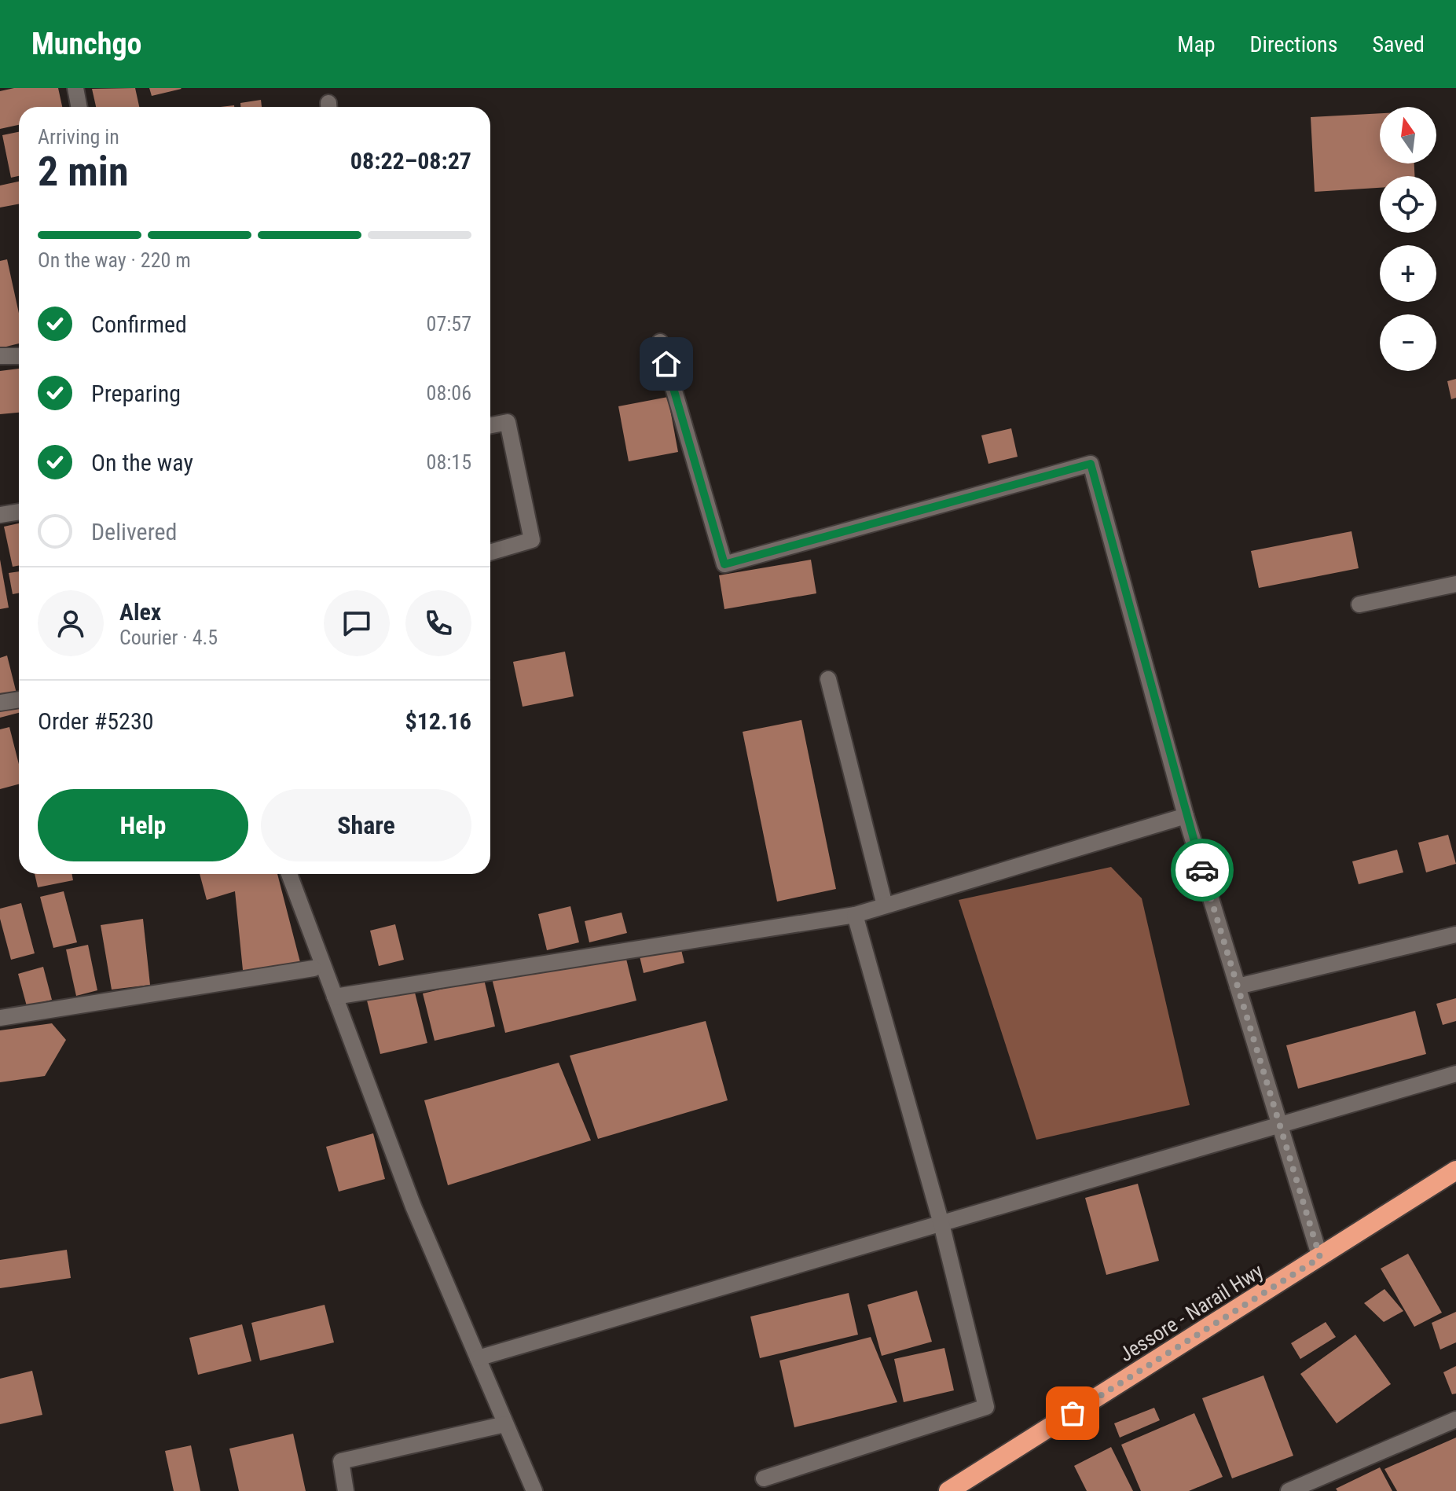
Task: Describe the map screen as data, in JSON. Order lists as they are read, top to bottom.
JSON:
{
  "streets": {
    "highway": ["Jessore - Narail Hwy"]
  },
  "north": "top",
  "page": {
    "header": "Munchgo",
    "nav": ["Map", "Directions", "Saved"],
    "map_buttons": ["+", "−"],
    "heading": ["2 min", "Arriving in", "08:22–08:27"],
    "panel": [
      "Alex",
      "Courier · 4.5",
      "Order #5230",
      "$12.16"
    ],
    "bar": "On the way · 220 m",
    "list": [
      ["Confirmed", "07:57"],
      ["Preparing", "08:06"],
      ["On the way", "08:15"],
      "Delivered"
    ],
    "buttons": ["Help", "Share"]
  }
}
